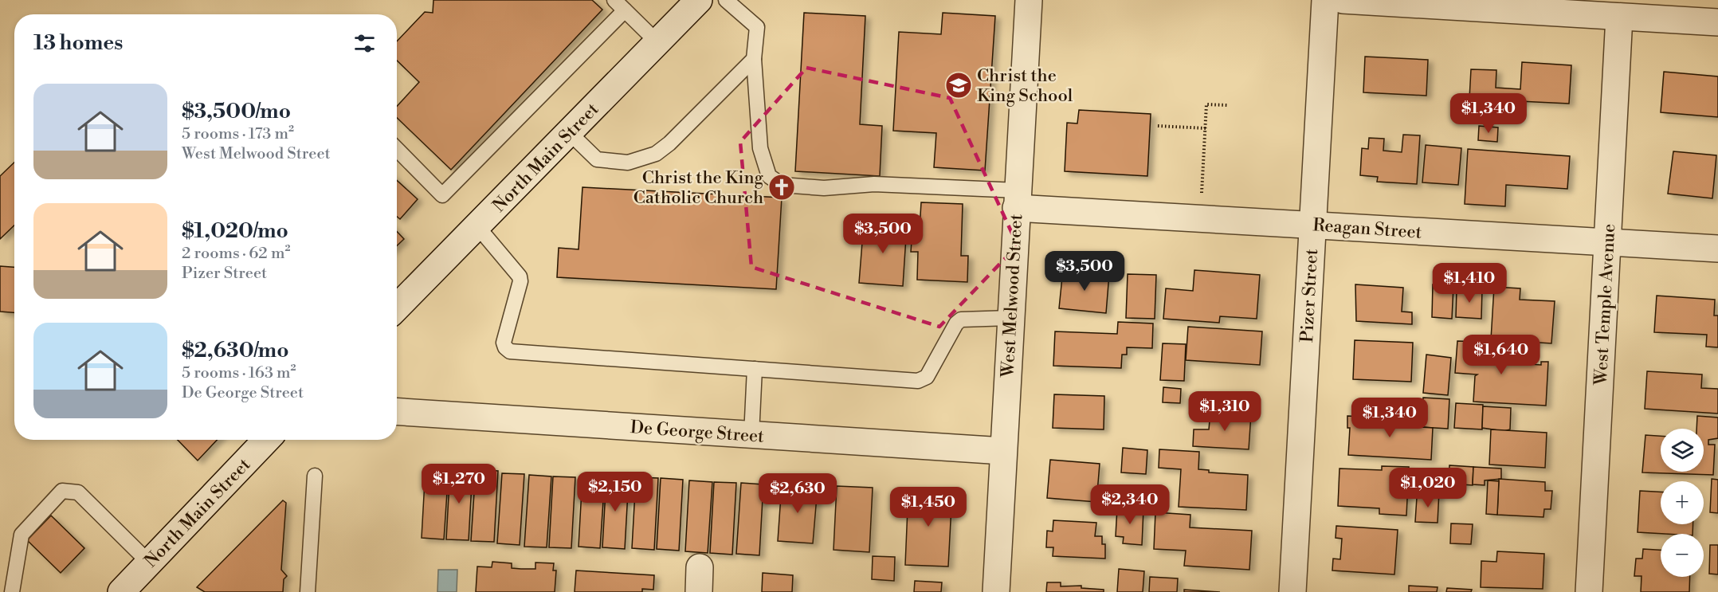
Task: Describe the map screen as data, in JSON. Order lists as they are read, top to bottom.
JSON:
{
  "streets": {
    "street": [
      "North Main Street",
      "Reagan Street",
      "West Melwood Street",
      "Pizer Street",
      "West Temple Avenue",
      "De George Street"
    ]
  },
  "crossings": [
    ["Reagan Street", "West Melwood Street"],
    ["Reagan Street", "Pizer Street"],
    ["Reagan Street", "West Temple Avenue"],
    ["West Melwood Street", "De George Street"]
  ],
  "places": {
    "school or university": ["Christ the King School"],
    "church": ["Christ the King Catholic Church"]
  },
  "page": {
    "heading": "13 homes",
    "list": [
      {
        "name": "$3,500/mo",
        "note": "5 rooms · 173 m² · West Melwood Street"
      },
      {
        "name": "$1,020/mo",
        "note": "2 rooms · 62 m² · Pizer Street"
      },
      {
        "name": "$2,630/mo",
        "note": "5 rooms · 163 m² · De George Street"
      }
    ],
    "price": [
      "$1,340",
      "$3,500",
      "$3,500",
      "$1,410",
      "$1,640",
      "$1,310",
      "$1,340",
      "$1,270",
      "$1,020",
      "$2,150",
      "$2,630",
      "$2,340",
      "$1,450"
    ],
    "map_buttons": ["+", "−"]
  }
}
